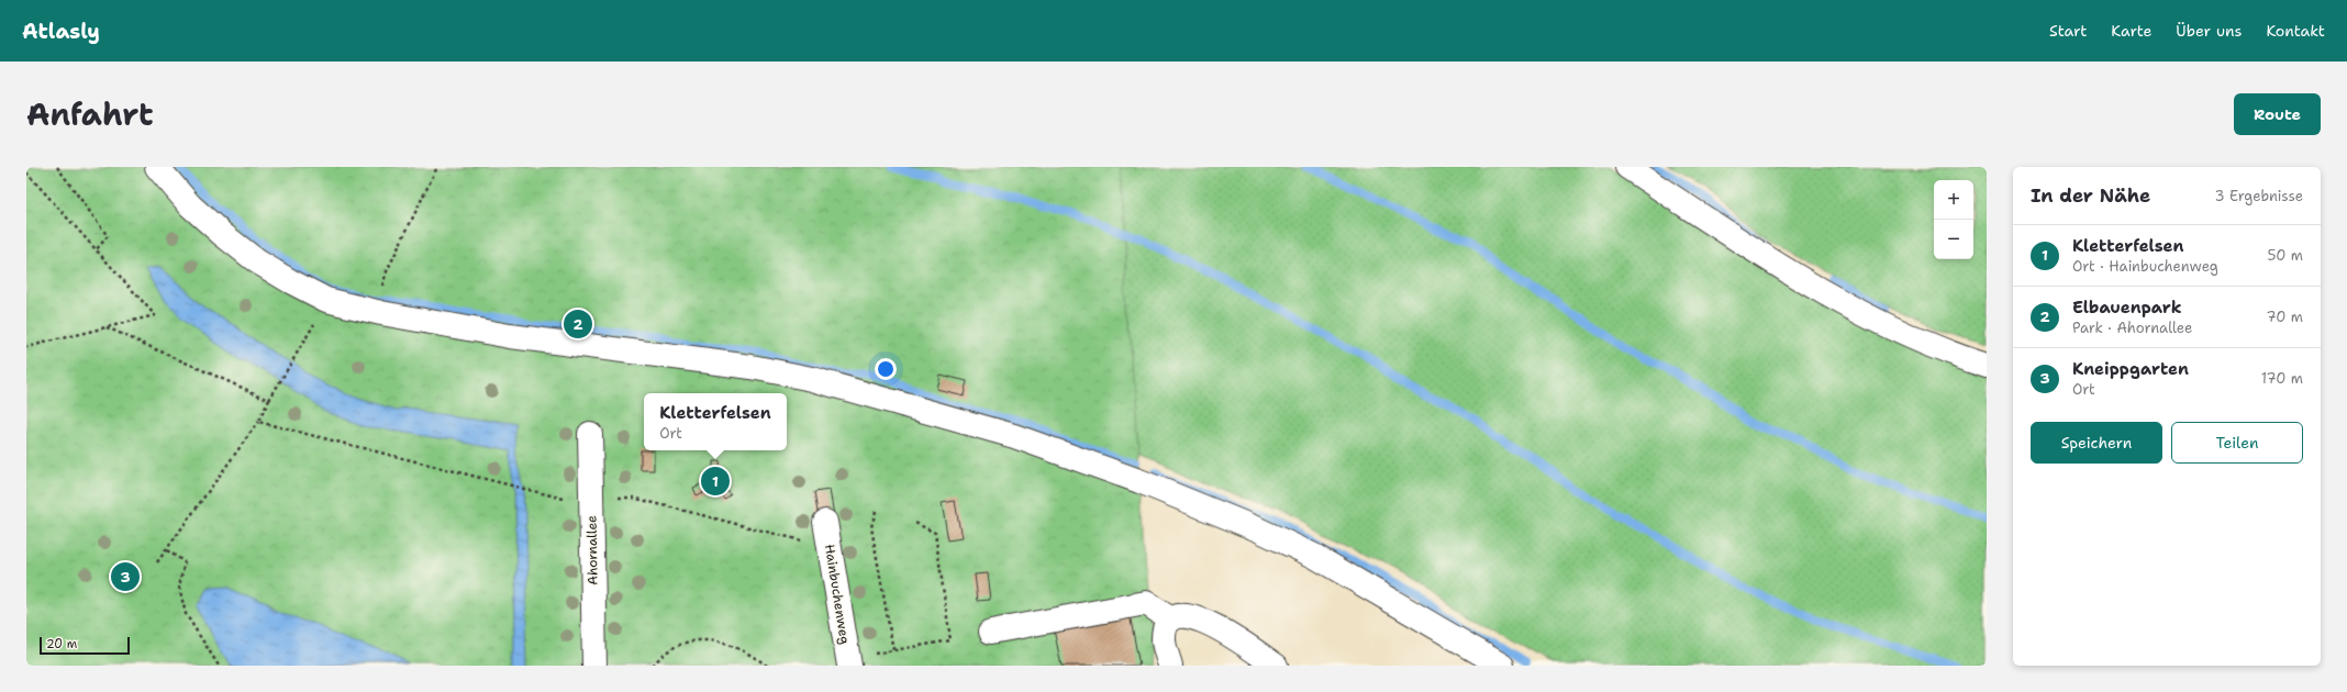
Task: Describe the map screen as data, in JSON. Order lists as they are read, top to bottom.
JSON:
{
  "streets": {
    "street": ["Ahornallee", "Hainbuchenweg"]
  },
  "scale_bar": "20 m",
  "page": {
    "header": "Atlasly",
    "nav": [
      "Start",
      "Karte",
      "Über uns",
      "Kontakt"
    ],
    "title": "Anfahrt",
    "buttons": [
      "Route",
      ["Speichern", "Teilen"]
    ],
    "heading": ["In der Nähe", "3 Ergebnisse"],
    "map_buttons": ["+", "−"],
    "list": [
      {
        "mark": "1",
        "name": "Kletterfelsen",
        "note": "Ort · Hainbuchenweg",
        "value": "50 m"
      },
      {
        "mark": "2",
        "name": "Elbauenpark",
        "note": "Park · Ahornallee",
        "value": "70 m"
      },
      {
        "mark": "3",
        "name": "Kneippgarten",
        "note": "Ort",
        "value": "170 m"
      }
    ],
    "pins": ["2", "1", "3"],
    "popup": ["Kletterfelsen", "Ort"],
    "scale": "20 m"
  }
}
